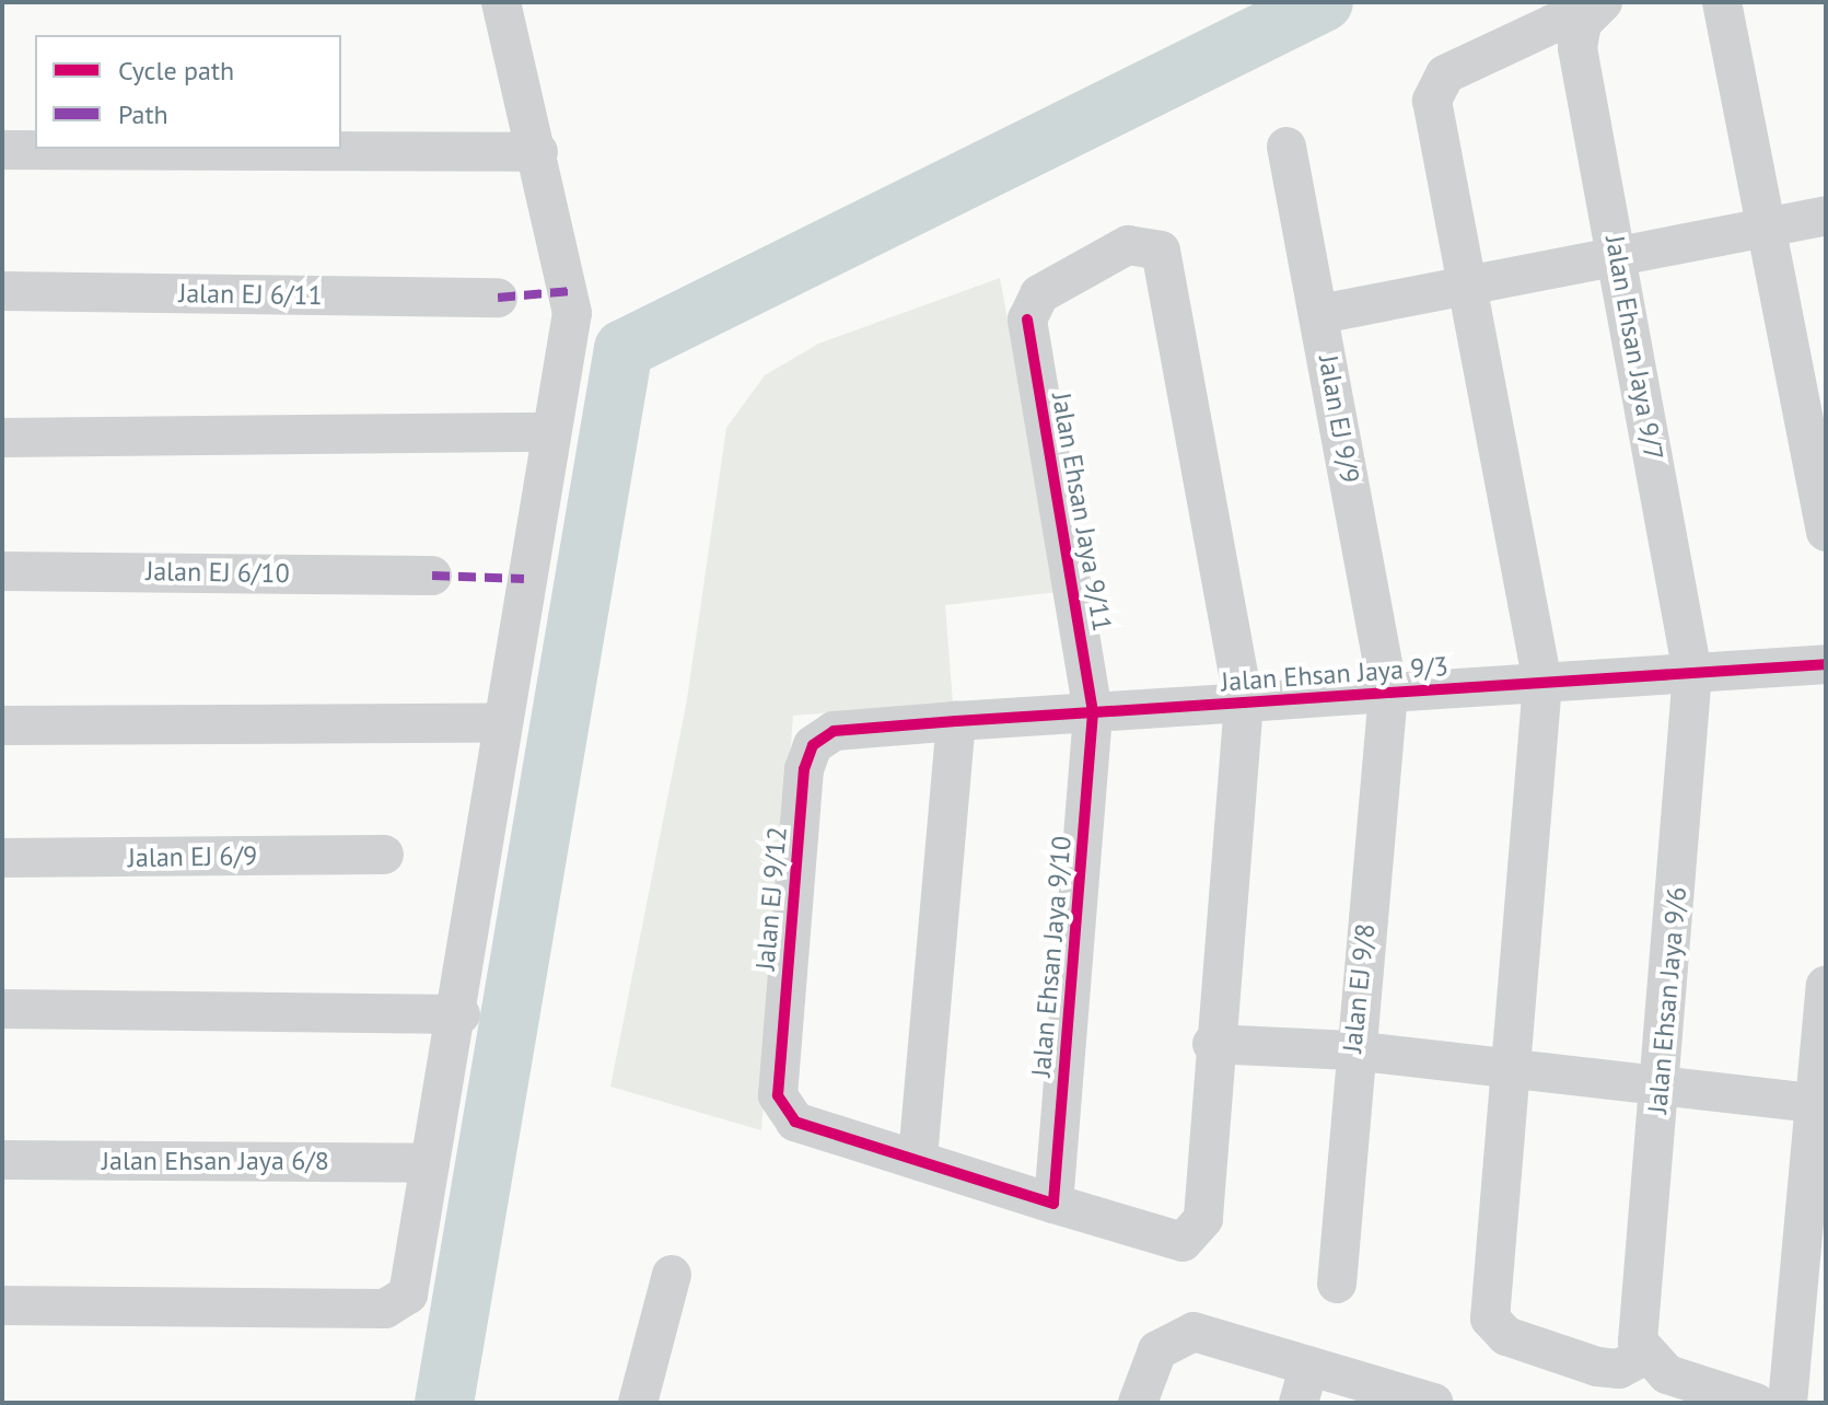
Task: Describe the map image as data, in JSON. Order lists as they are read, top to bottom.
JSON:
{
  "streets": {
    "street": [
      "Jalan EJ 6/11",
      "Jalan Ehsan Jaya 9/7",
      "Jalan EJ 9/9",
      "Jalan Ehsan Jaya 9/11",
      "Jalan EJ 6/10",
      "Jalan Ehsan Jaya 9/3",
      "Jalan EJ 6/9",
      "Jalan EJ 9/12",
      "Jalan Ehsan Jaya 9/10",
      "Jalan EJ 9/8",
      "Jalan Ehsan Jaya 9/6",
      "Jalan Ehsan Jaya 6/8"
    ]
  },
  "crossings": [
    ["Jalan Ehsan Jaya 9/7", "Jalan Ehsan Jaya 9/3"],
    ["Jalan Ehsan Jaya 9/7", "Jalan Ehsan Jaya 9/6"],
    ["Jalan EJ 9/9", "Jalan Ehsan Jaya 9/3"],
    ["Jalan EJ 9/9", "Jalan EJ 9/8"],
    ["Jalan Ehsan Jaya 9/11", "Jalan Ehsan Jaya 9/3"],
    ["Jalan Ehsan Jaya 9/11", "Jalan Ehsan Jaya 9/10"],
    ["Jalan Ehsan Jaya 9/3", "Jalan EJ 9/12"],
    ["Jalan Ehsan Jaya 9/3", "Jalan Ehsan Jaya 9/10"],
    ["Jalan Ehsan Jaya 9/3", "Jalan EJ 9/8"],
    ["Jalan Ehsan Jaya 9/3", "Jalan Ehsan Jaya 9/6"]
  ],
  "legend": ["Cycle path", "Path"]
}
